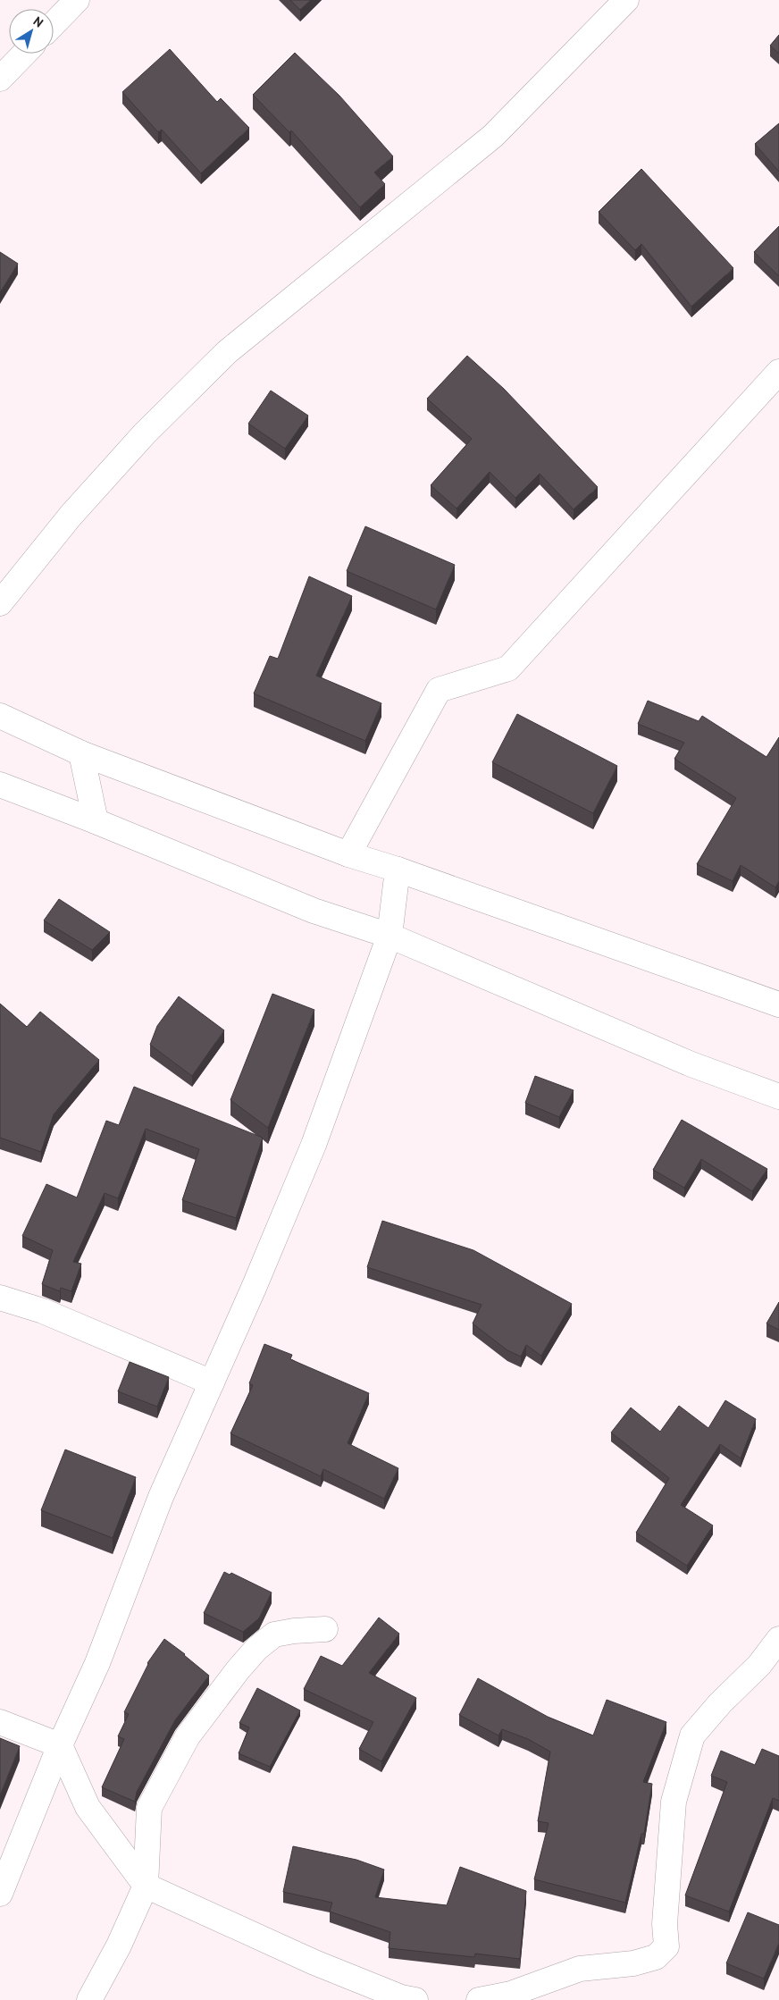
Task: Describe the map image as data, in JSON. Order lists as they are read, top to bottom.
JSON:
{
  "north": "top right"
}
